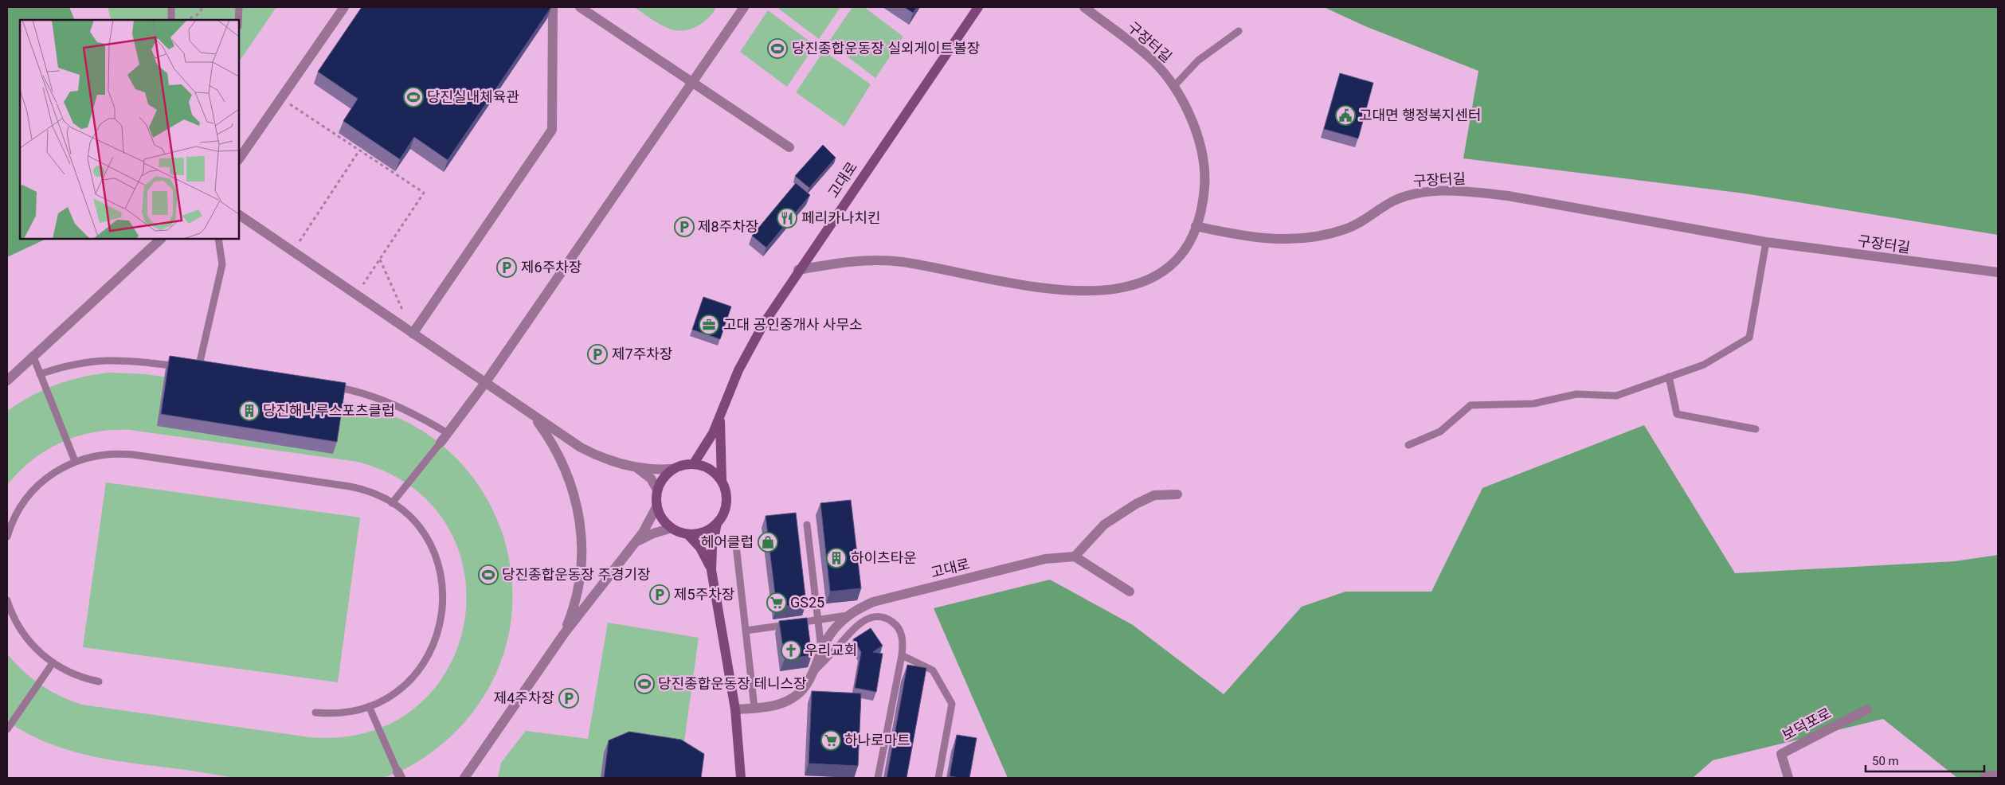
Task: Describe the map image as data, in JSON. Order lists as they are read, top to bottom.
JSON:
{
  "streets": {
    "street": ["구장터길", "고대로", "보덕포로"]
  },
  "places": {
    "sports": [
      "당진종합운동장 실외게이트볼장",
      "당진실내체육관",
      "당진종합운동장 주경기장",
      "당진종합운동장 테니스장"
    ],
    "public building": ["고대면 행정복지센터"],
    "restaurant": ["페리카나치킨"],
    "parking": [
      "제8주차장",
      "제6주차장",
      "제7주차장",
      "제5주차장",
      "제4주차장"
    ],
    "office": ["고대 공인중개사 사무소"],
    "building": ["당진해나루스포츠클럽", "하이츠타운"],
    "shop": ["헤어클럽"],
    "supermarket": ["GS25", "하나로마트"],
    "church": ["우리교회"]
  },
  "scale_bar": "50 m"
}
